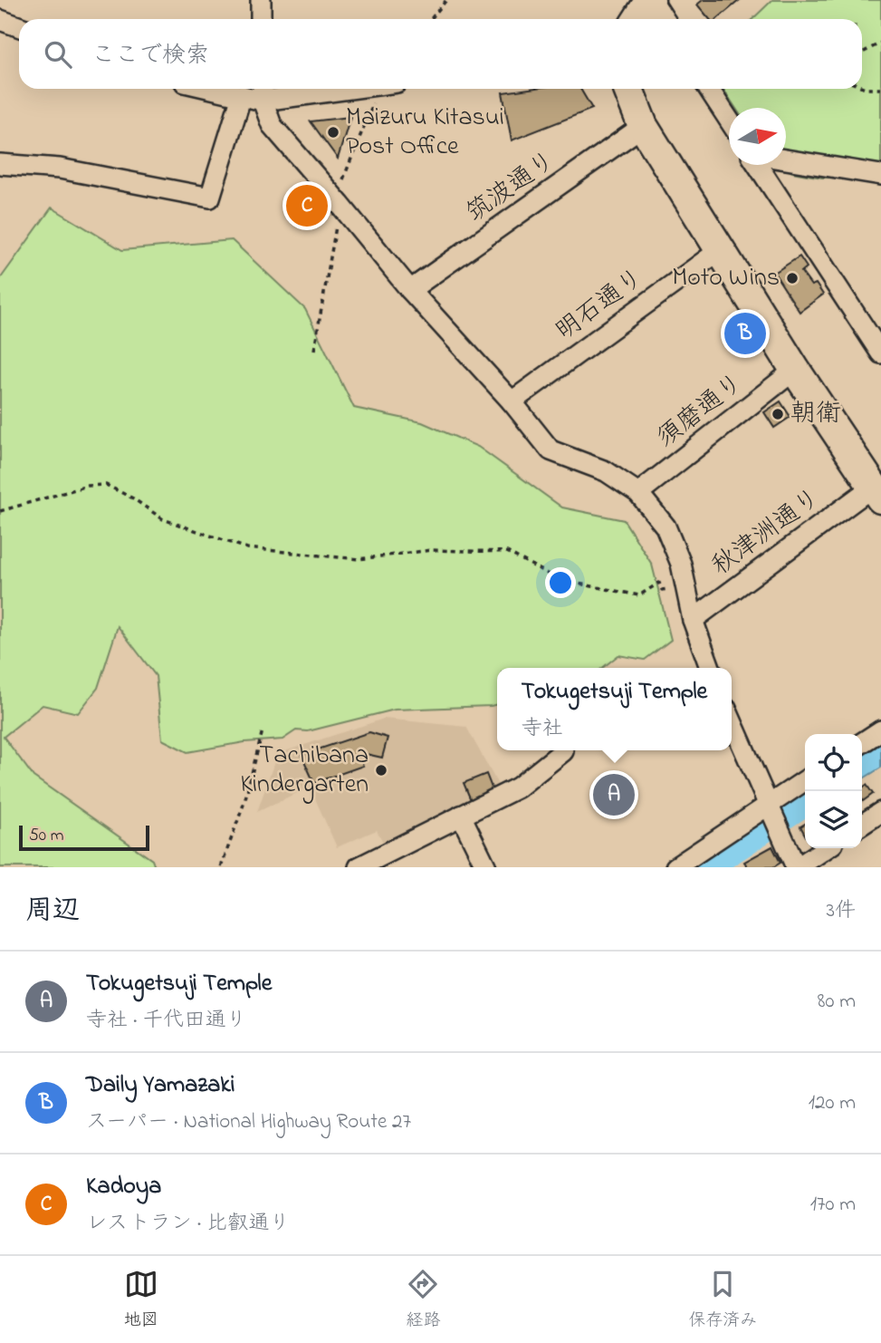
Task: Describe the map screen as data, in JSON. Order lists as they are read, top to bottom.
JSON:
{
  "streets": {
    "street": [
      "筑波通り",
      "明石通り",
      "須磨通り",
      "秋津洲通り"
    ]
  },
  "places": [
    "Maizuru Kitasui Post Office",
    "Moto Wins",
    "朝衛",
    "Tachibana Kindergarten"
  ],
  "scale_bar": "50 m",
  "north": "right",
  "page": {
    "search": "ここで検索",
    "pins": ["C", "B", "A"],
    "popup": ["Tokugetsuji Temple", "寺社"],
    "scale": "50 m",
    "heading": ["周辺", "3件"],
    "list": [
      {
        "mark": "A",
        "name": "Tokugetsuji Temple",
        "note": "寺社 · 千代田通り",
        "value": "80 m"
      },
      {
        "mark": "B",
        "name": "Daily Yamazaki",
        "note": "スーパー · National Highway Route 27",
        "value": "120 m"
      },
      {
        "mark": "C",
        "name": "Kadoya",
        "note": "レストラン · 比叡通り",
        "value": "170 m"
      }
    ],
    "nav": ["地図", "経路", "保存済み"]
  }
}
